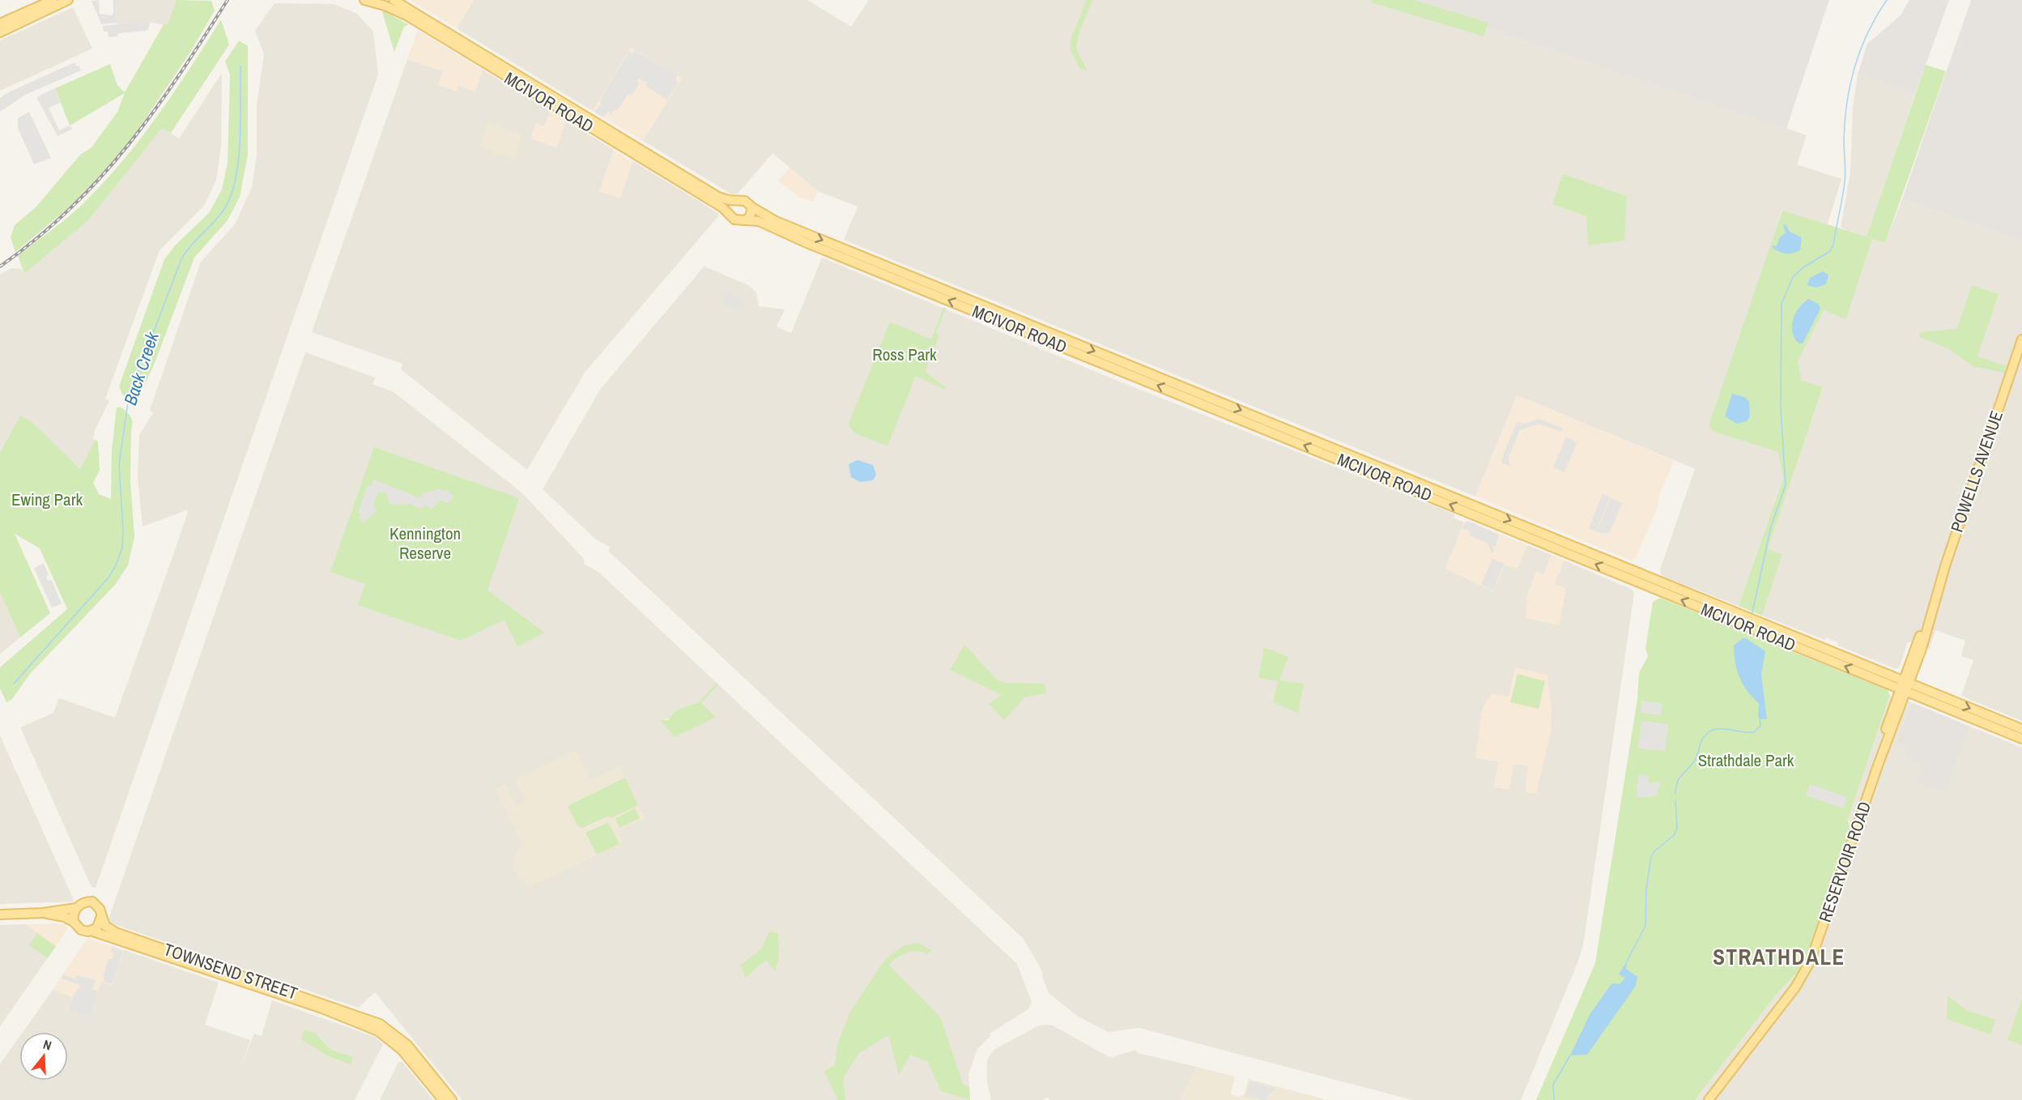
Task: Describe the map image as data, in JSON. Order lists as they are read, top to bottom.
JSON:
{
  "streets": {
    "main road": [
      "MCIVOR ROAD",
      "POWELLS AVENUE",
      "RESERVOIR ROAD",
      "TOWNSEND STREET"
    ]
  },
  "crossings": [
    ["MCIVOR ROAD", "POWELLS AVENUE"],
    ["MCIVOR ROAD", "RESERVOIR ROAD"],
    ["POWELLS AVENUE", "RESERVOIR ROAD"]
  ],
  "districts": ["STRATHDALE"],
  "water": ["Back Creek"],
  "parks": [
    "Ross Park",
    "Ewing Park",
    "Kennington Reserve",
    "Strathdale Park"
  ],
  "north": "top"
}
